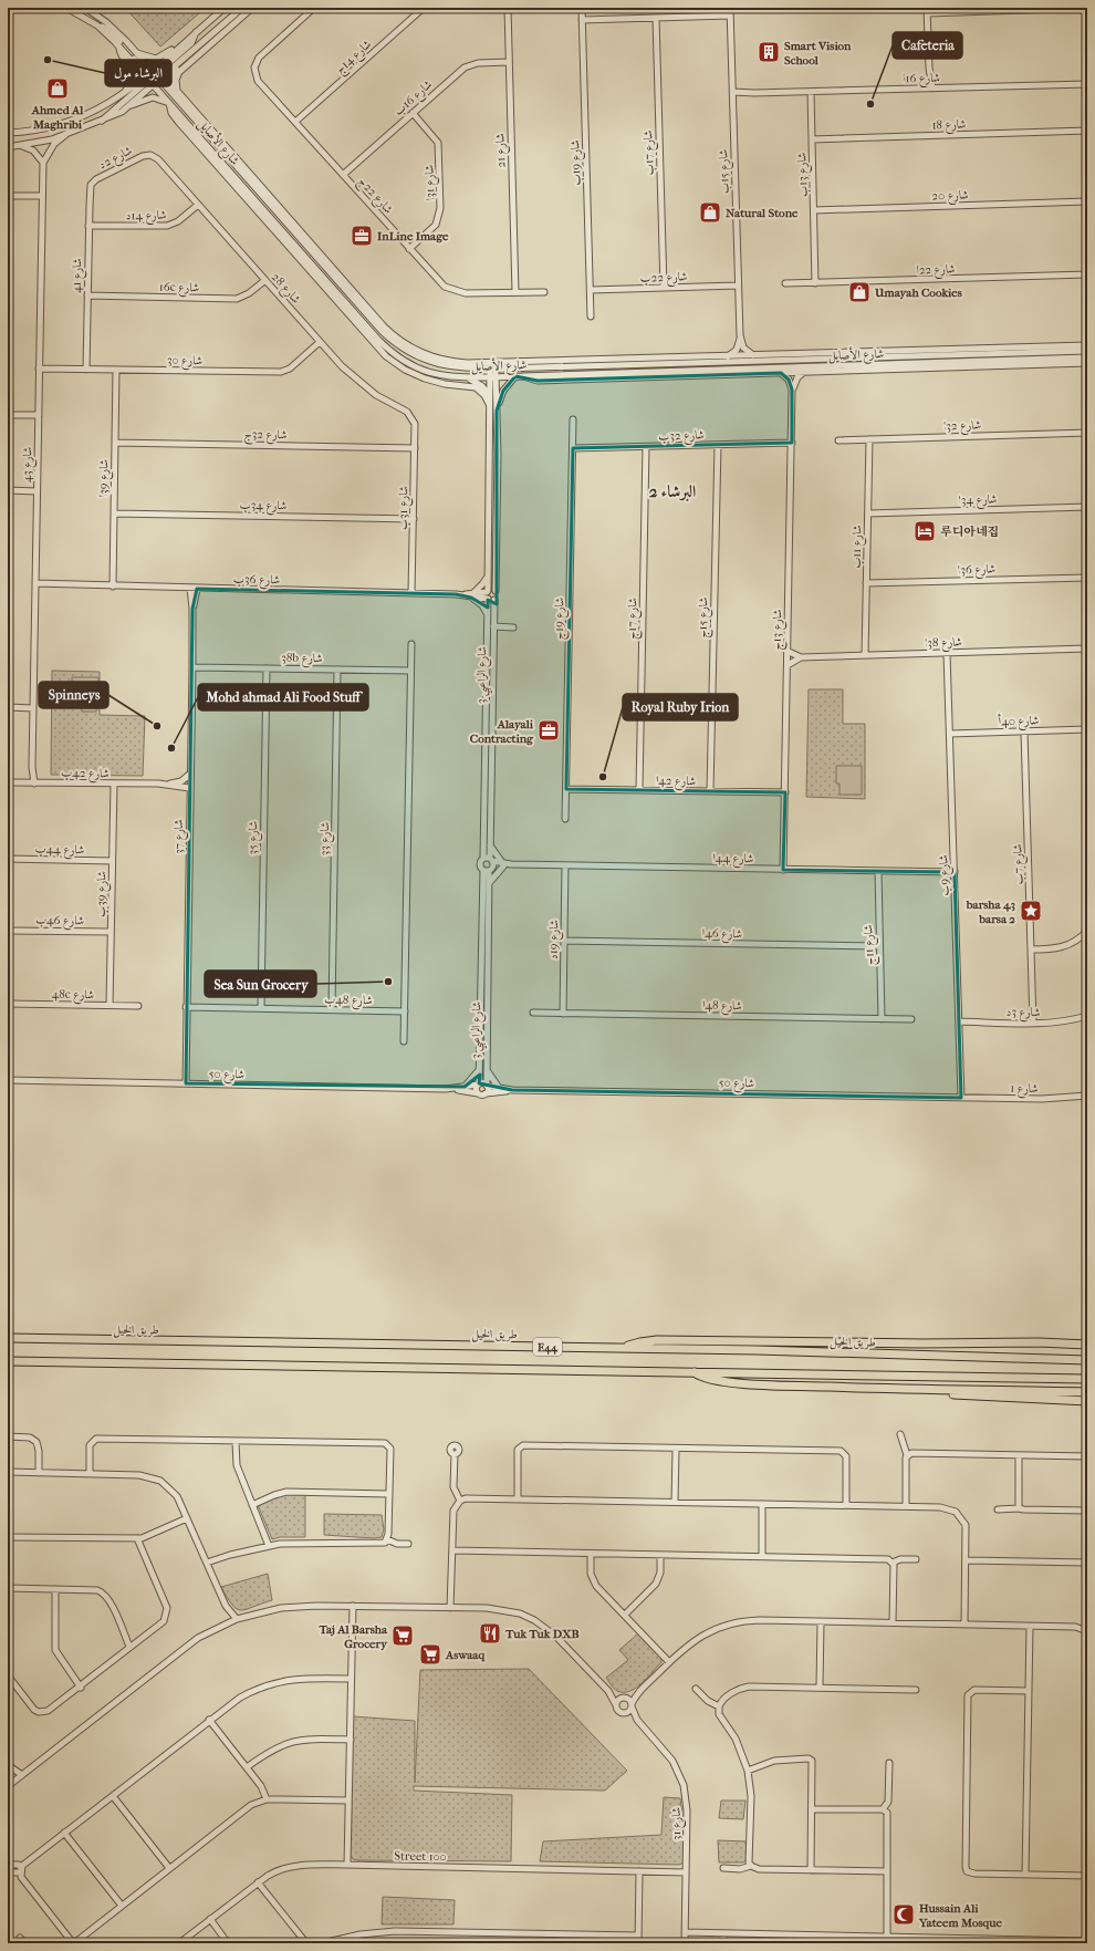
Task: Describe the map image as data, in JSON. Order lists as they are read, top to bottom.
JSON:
{
  "streets": {
    "highway": ["طريق الخيل", "E44"],
    "street": [
      "شارع 14ج",
      "شارع 16ا",
      "شارع 16ب",
      "شارع 18",
      "شارع الأصايل",
      "شارع 21",
      "شارع 17ب",
      "شارع 2د",
      "شارع 19ب",
      "شارع 15ب",
      "شارع 13ب",
      "شارع 31ا",
      "شارع 22ج",
      "شارع 20",
      "شارع 14د",
      "شارع 22ا",
      "شارع 41",
      "شارع 22ب",
      "16c شارع",
      "شارع 28",
      "شارع 30",
      "شارع 32ا",
      "شارع 32ج",
      "شارع 32ب",
      "شارع 43",
      "شارع 39ا",
      "شارع 34ا",
      "شارع 34ب",
      "شارع 31ب",
      "شارع 11ب",
      "شارع 36ا",
      "شارع 36ب",
      "شارع 15ج",
      "شارع 19ج",
      "شارع 17ج",
      "شارع 13ج",
      "شارع 38ا",
      "38b شارع",
      "شارع الراعبي 3",
      "شارع 40أ",
      "شارع 42ب",
      "شارع 42ا",
      "شارع 37",
      "شارع 35",
      "شارع 33",
      "شارع 44ب",
      "شارع 44ا",
      "شارع 7ب",
      "شارع 9ب",
      "شارع 39ب",
      "شارع 46ب",
      "شارع 46ا",
      "شارع 19د",
      "شارع 11ج",
      "48c شارع",
      "شارع 48ب",
      "شارع 48ا",
      "شارع 3د",
      "شارع 50",
      "شارع 1",
      "شارع 31",
      "Street 100"
    ]
  },
  "crossings": [
    ["شارع 14ج", "شارع 22ج"],
    ["شارع 16ا", "شارع 15ب"],
    ["شارع 16ا", "شارع 13ب"],
    ["شارع 16ب", "شارع 21"],
    ["شارع 16ب", "شارع 31ا"],
    ["شارع 16ب", "شارع 22ج"],
    ["شارع 18", "شارع 13ب"],
    ["شارع 21", "شارع 22ج"],
    ["شارع 17ب", "شارع 22ب"],
    ["شارع 2د", "شارع 41"],
    ["شارع 2د", "شارع 28"],
    ["شارع 19ب", "شارع 22ب"],
    ["شارع 15ب", "شارع 22ب"],
    ["شارع 13ب", "شارع 20"],
    ["شارع 13ب", "شارع 22ا"],
    ["شارع 31ا", "شارع 22ج"],
    ["شارع 14د", "شارع 41"],
    ["شارع 14د", "شارع 28"],
    ["شارع 41", "16c شارع"],
    ["شارع 41", "شارع 30"],
    ["16c شارع", "شارع 28"],
    ["شارع 28", "شارع 30"],
    ["شارع 28", "شارع 31ب"],
    ["شارع 30", "شارع 43"],
    ["شارع 30", "شارع 39ا"],
    ["شارع 32ا", "شارع 11ب"],
    ["شارع 32ج", "شارع 39ا"],
    ["شارع 32ج", "شارع 31ب"],
    ["شارع 32ب", "شارع 15ج"],
    ["شارع 32ب", "شارع 19ج"],
    ["شارع 32ب", "شارع 17ج"],
    ["شارع 32ب", "شارع 13ج"],
    ["شارع 43", "شارع 36ب"],
    ["شارع 43", "شارع 42ب"],
    ["شارع 39ا", "شارع 34ب"],
    ["شارع 39ا", "شارع 36ب"],
    ["شارع 34ا", "شارع 11ب"],
    ["شارع 34ب", "شارع 31ب"],
    ["شارع 31ب", "شارع 36ب"],
    ["شارع 11ب", "شارع 36ا"],
    ["شارع 11ب", "شارع 38ا"],
    ["شارع 36ب", "شارع الراعبي 3"],
    ["شارع 36ب", "شارع 37"],
    ["شارع 15ج", "شارع 42ا"],
    ["شارع 19ج", "شارع 42ا"],
    ["شارع 17ج", "شارع 42ا"],
    ["شارع 13ج", "شارع 38ا"],
    ["شارع 13ج", "شارع 42ا"],
    ["شارع 13ج", "شارع 44ا"],
    ["شارع 38ا", "شارع 9ب"],
    ["38b شارع", "شارع 37"],
    ["38b شارع", "شارع 35"],
    ["38b شارع", "شارع 33"],
    ["شارع الراعبي 3", "شارع 44ا"],
    ["شارع الراعبي 3", "شارع 50"],
    ["شارع 40أ", "شارع 7ب"],
    ["شارع 40أ", "شارع 9ب"],
    ["شارع 42ب", "شارع 37"],
    ["شارع 42ب", "شارع 39ب"],
    ["شارع 37", "شارع 48ب"],
    ["شارع 37", "شارع 50"],
    ["شارع 35", "شارع 48ب"],
    ["شارع 33", "شارع 48ب"],
    ["شارع 44ب", "شارع 39ب"],
    ["شارع 44ا", "شارع 9ب"],
    ["شارع 44ا", "شارع 19د"],
    ["شارع 44ا", "شارع 11ج"],
    ["شارع 7ب", "شارع 3د"],
    ["شارع 9ب", "شارع 3د"],
    ["شارع 9ب", "شارع 50"],
    ["شارع 9ب", "شارع 1"],
    ["شارع 39ب", "شارع 46ب"],
    ["شارع 39ب", "48c شارع"],
    ["شارع 46ا", "شارع 19د"],
    ["شارع 46ا", "شارع 11ج"],
    ["شارع 19د", "شارع 48ا"],
    ["شارع 11ج", "شارع 48ا"],
    ["شارع 50", "شارع 1"],
    ["شارع 31", "Street 100"]
  ],
  "districts": ["البرشاء 2"],
  "places": {
    "building": ["Smart Vision School"],
    "other": [
      "البرشاء مول",
      "Cafeteria",
      "Spinneys",
      "Mohd ahmad Ali Food Stuff",
      "Royal Ruby Irion",
      "Sea Sun Grocery"
    ],
    "shop": ["Ahmed Al Maghribi", "Natural Stone", "Umayah Cookies"],
    "office": ["InLine Image", "Alayali Contracting"],
    "hotel": ["루디아네집"],
    "place": ["barsha 43 barsa 2"],
    "restaurant": ["Tuk Tuk DXB"],
    "supermarket": ["Taj Al Barsha Grocery", "Aswaaq"],
    "mosque": ["Hussain Ali Yateem Mosque"]
  }
}
